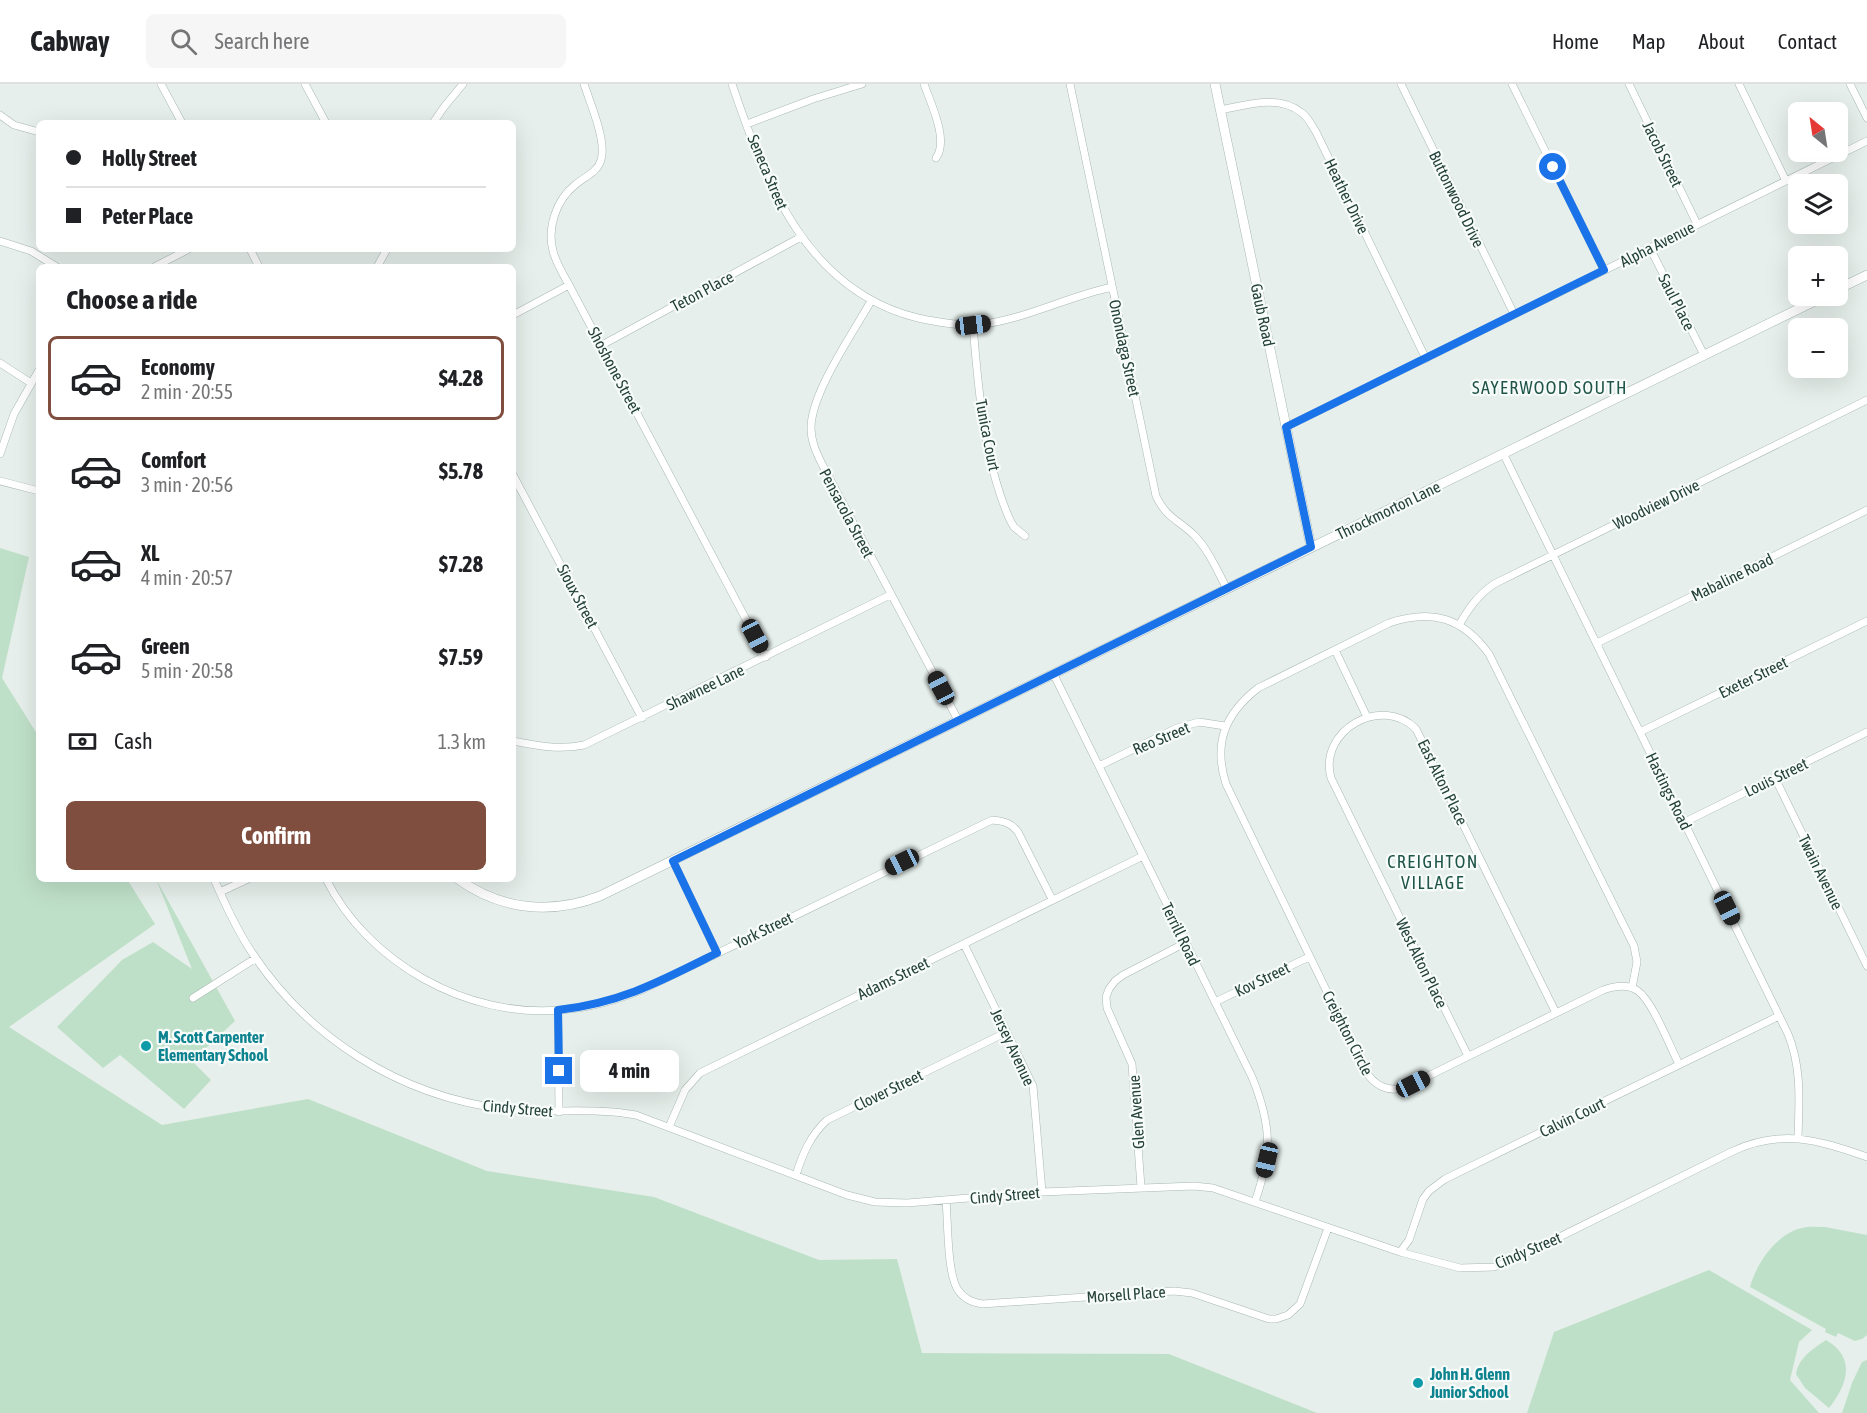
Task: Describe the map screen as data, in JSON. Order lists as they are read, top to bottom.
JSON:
{
  "streets": {
    "street": [
      "Jacob Street",
      "Seneca Street",
      "Heather Drive",
      "Buttonwood Drive",
      "Alpha Avenue",
      "Teton Place",
      "Saul Place",
      "Gaub Road",
      "Onondaga Street",
      "Shoshone Street",
      "Tunica Court",
      "Woodview Drive",
      "Throckmorton Lane",
      "Pensacola Street",
      "Mabaline Road",
      "Sioux Street",
      "Exeter Street",
      "Shawnee Lane",
      "Reo Street",
      "Louis Street",
      "East Alton Place",
      "Hastings Road",
      "Twain Avenue",
      "York Street",
      "Terrill Road",
      "West Alton Place",
      "Adams Street",
      "Kov Street",
      "Creighton Circle",
      "Jersey Avenue",
      "Clover Street",
      "Cindy Street",
      "Glen Avenue",
      "Calvin Court",
      "Morsell Place"
    ]
  },
  "crossings": [
    ["Jacob Street", "Alpha Avenue"],
    ["Seneca Street", "Teton Place"],
    ["Seneca Street", "Onondaga Street"],
    ["Seneca Street", "Tunica Court"],
    ["Seneca Street", "Pensacola Street"],
    ["Heather Drive", "Alpha Avenue"],
    ["Heather Drive", "Gaub Road"],
    ["Buttonwood Drive", "Alpha Avenue"],
    ["Alpha Avenue", "Saul Place"],
    ["Alpha Avenue", "Gaub Road"],
    ["Teton Place", "Shoshone Street"],
    ["Saul Place", "Throckmorton Lane"],
    ["Gaub Road", "Throckmorton Lane"],
    ["Onondaga Street", "Throckmorton Lane"],
    ["Shoshone Street", "Shawnee Lane"],
    ["Woodview Drive", "Hastings Road"],
    ["Woodview Drive", "Creighton Circle"],
    ["Throckmorton Lane", "Pensacola Street"],
    ["Throckmorton Lane", "Hastings Road"],
    ["Throckmorton Lane", "Terrill Road"],
    ["Pensacola Street", "Shawnee Lane"],
    ["Mabaline Road", "Hastings Road"],
    ["Sioux Street", "Shawnee Lane"],
    ["Exeter Street", "Hastings Road"],
    ["Reo Street", "Terrill Road"],
    ["Reo Street", "Creighton Circle"],
    ["Louis Street", "Hastings Road"],
    ["Louis Street", "Twain Avenue"],
    ["East Alton Place", "West Alton Place"],
    ["East Alton Place", "Creighton Circle"],
    ["Hastings Road", "Cindy Street"],
    ["Hastings Road", "Calvin Court"],
    ["York Street", "Adams Street"],
    ["Terrill Road", "Adams Street"],
    ["Terrill Road", "Kov Street"],
    ["Terrill Road", "Cindy Street"],
    ["Terrill Road", "Glen Avenue"],
    ["West Alton Place", "Creighton Circle"],
    ["Adams Street", "Jersey Avenue"],
    ["Adams Street", "Cindy Street"],
    ["Kov Street", "Creighton Circle"],
    ["Jersey Avenue", "Clover Street"],
    ["Jersey Avenue", "Cindy Street"],
    ["Clover Street", "Cindy Street"],
    ["Cindy Street", "Glen Avenue"],
    ["Cindy Street", "Calvin Court"],
    ["Cindy Street", "Morsell Place"]
  ],
  "districts": ["SAYERWOOD SOUTH", "CREIGHTON VILLAGE"],
  "places": ["M. Scott Carpenter Elementary School", "John H. Glenn Junior School"],
  "north": "top left",
  "page": {
    "header": "Cabway",
    "search": "Search here",
    "nav": [
      "Home",
      "Map",
      "About",
      "Contact"
    ],
    "map_buttons": ["+", "−"],
    "banner": ["Holly Street", "Peter Place"],
    "heading": "Choose a ride",
    "list": [
      {
        "name": "Economy",
        "note": "2 min · 20:55",
        "value": "$4.28"
      },
      {
        "name": "Comfort",
        "note": "3 min · 20:56",
        "value": "$5.78"
      },
      {
        "name": "XL",
        "note": "4 min · 20:57",
        "value": "$7.28"
      },
      {
        "name": "Green",
        "note": "5 min · 20:58",
        "value": "$7.59"
      }
    ],
    "pay": ["Cash", "1.3 km"],
    "buttons": "Confirm",
    "bubble": "4 min"
  }
}
